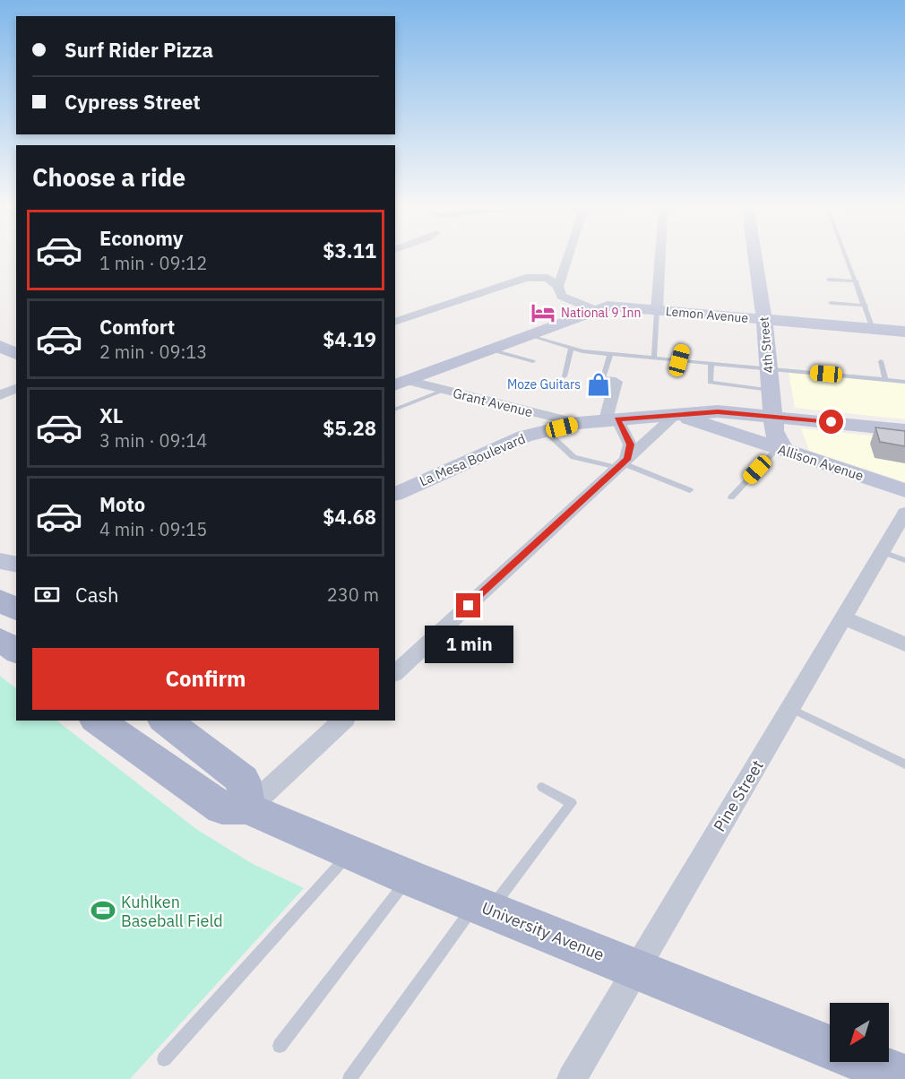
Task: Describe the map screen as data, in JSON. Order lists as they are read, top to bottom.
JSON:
{
  "streets": {
    "main road": [
      "Lemon Avenue",
      "4th Street",
      "La Mesa Boulevard",
      "Allison Avenue",
      "University Avenue"
    ],
    "street": ["Grant Avenue", "Pine Street"]
  },
  "crossings": [
    ["Lemon Avenue", "4th Street"],
    ["Lemon Avenue", "Grant Avenue"],
    ["4th Street", "La Mesa Boulevard"],
    ["4th Street", "Allison Avenue"],
    ["Grant Avenue", "La Mesa Boulevard"],
    ["La Mesa Boulevard", "Allison Avenue"],
    ["Pine Street", "University Avenue"]
  ],
  "places": {
    "hotel": ["National 9 Inn"],
    "shop": ["Moze Guitars"],
    "sports": ["Kuhlken Baseball Field"]
  },
  "north": "bottom left",
  "page": {
    "banner": ["Surf Rider Pizza", "Cypress Street"],
    "heading": "Choose a ride",
    "list": [
      {
        "name": "Economy",
        "note": "1 min · 09:12",
        "value": "$3.11"
      },
      {
        "name": "Comfort",
        "note": "2 min · 09:13",
        "value": "$4.19"
      },
      {
        "name": "XL",
        "note": "3 min · 09:14",
        "value": "$5.28"
      },
      {
        "name": "Moto",
        "note": "4 min · 09:15",
        "value": "$4.68"
      }
    ],
    "pay": ["Cash", "230 m"],
    "bubble": "1 min",
    "buttons": "Confirm"
  }
}
